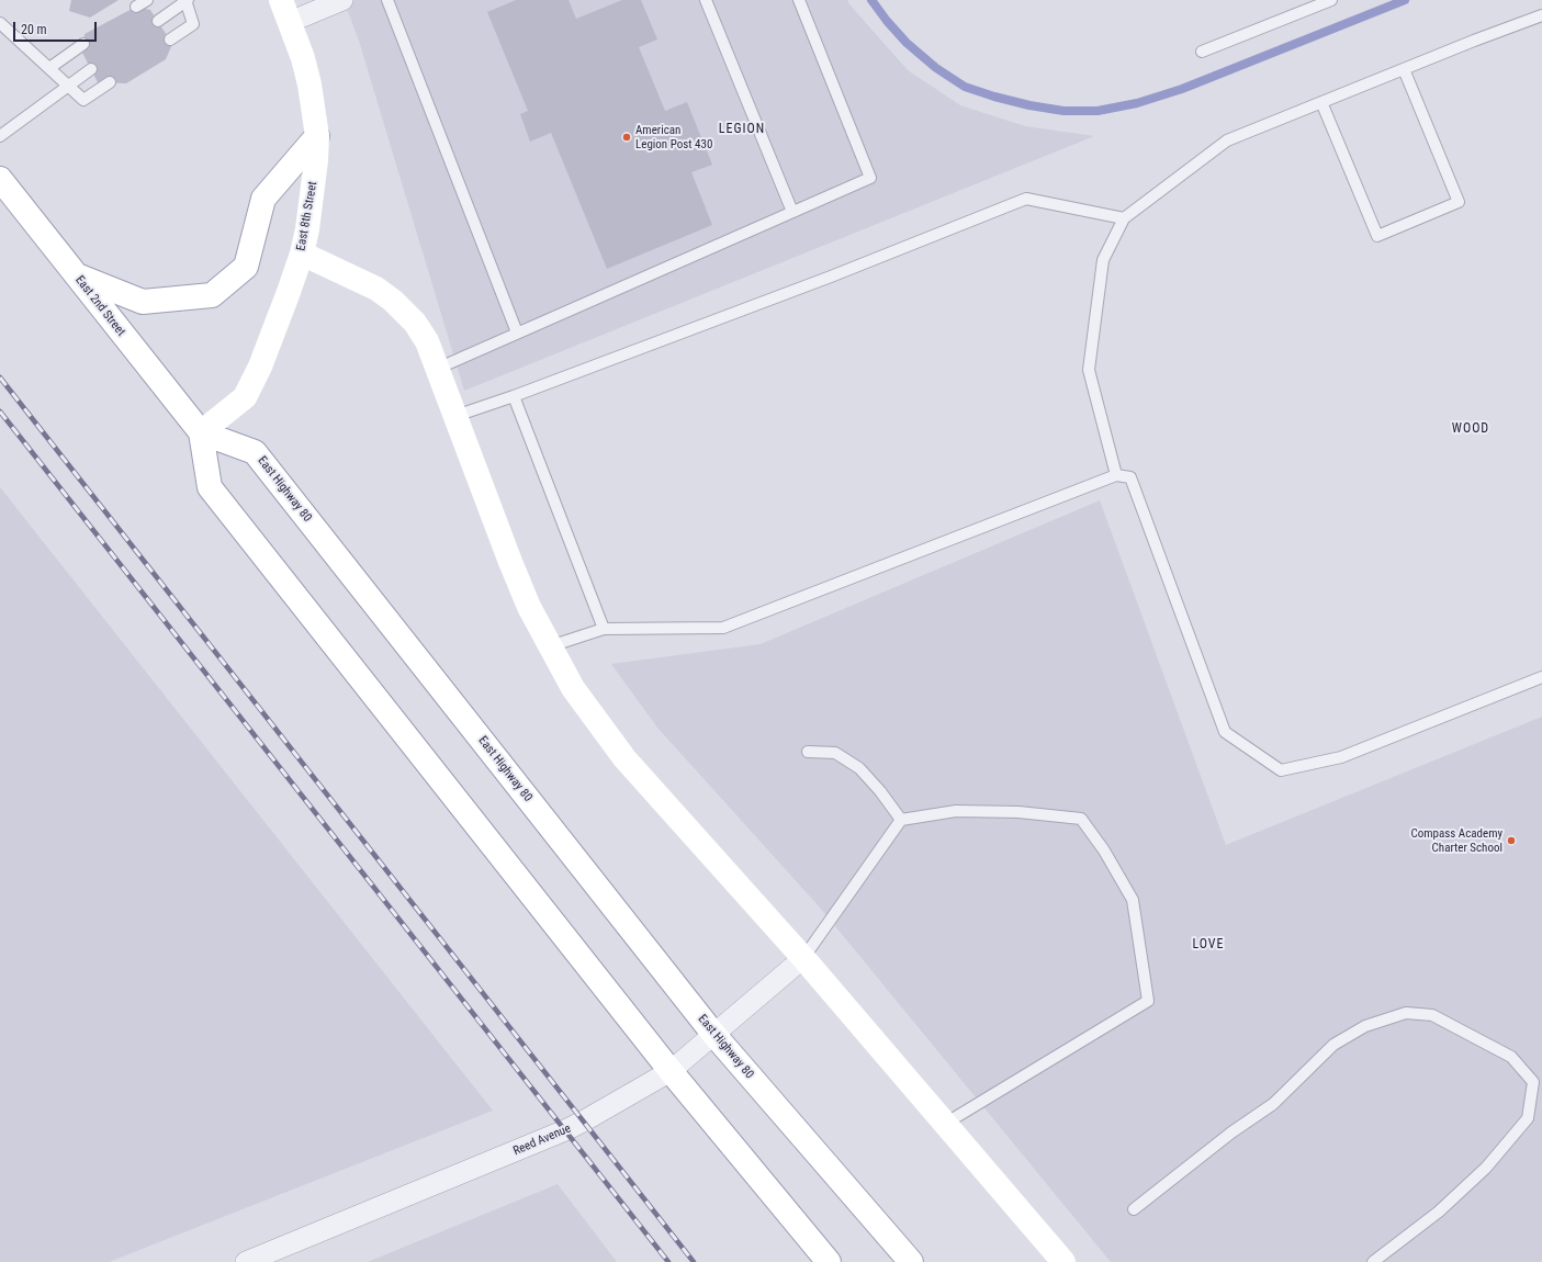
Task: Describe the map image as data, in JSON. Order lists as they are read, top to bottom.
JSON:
{
  "streets": {
    "main road": ["East 8th Street", "East 2nd Street", "East Highway 80"],
    "street": ["Reed Avenue"]
  },
  "crossings": [
    ["East 8th Street", "East 2nd Street"],
    ["East 8th Street", "East Highway 80"],
    ["East 2nd Street", "East Highway 80"],
    ["East Highway 80", "Reed Avenue"]
  ],
  "districts": ["LEGION", "WOOD", "LOVE"],
  "places": ["American Legion Post 430", "Compass Academy Charter School"],
  "scale_bar": "20 m"
}
